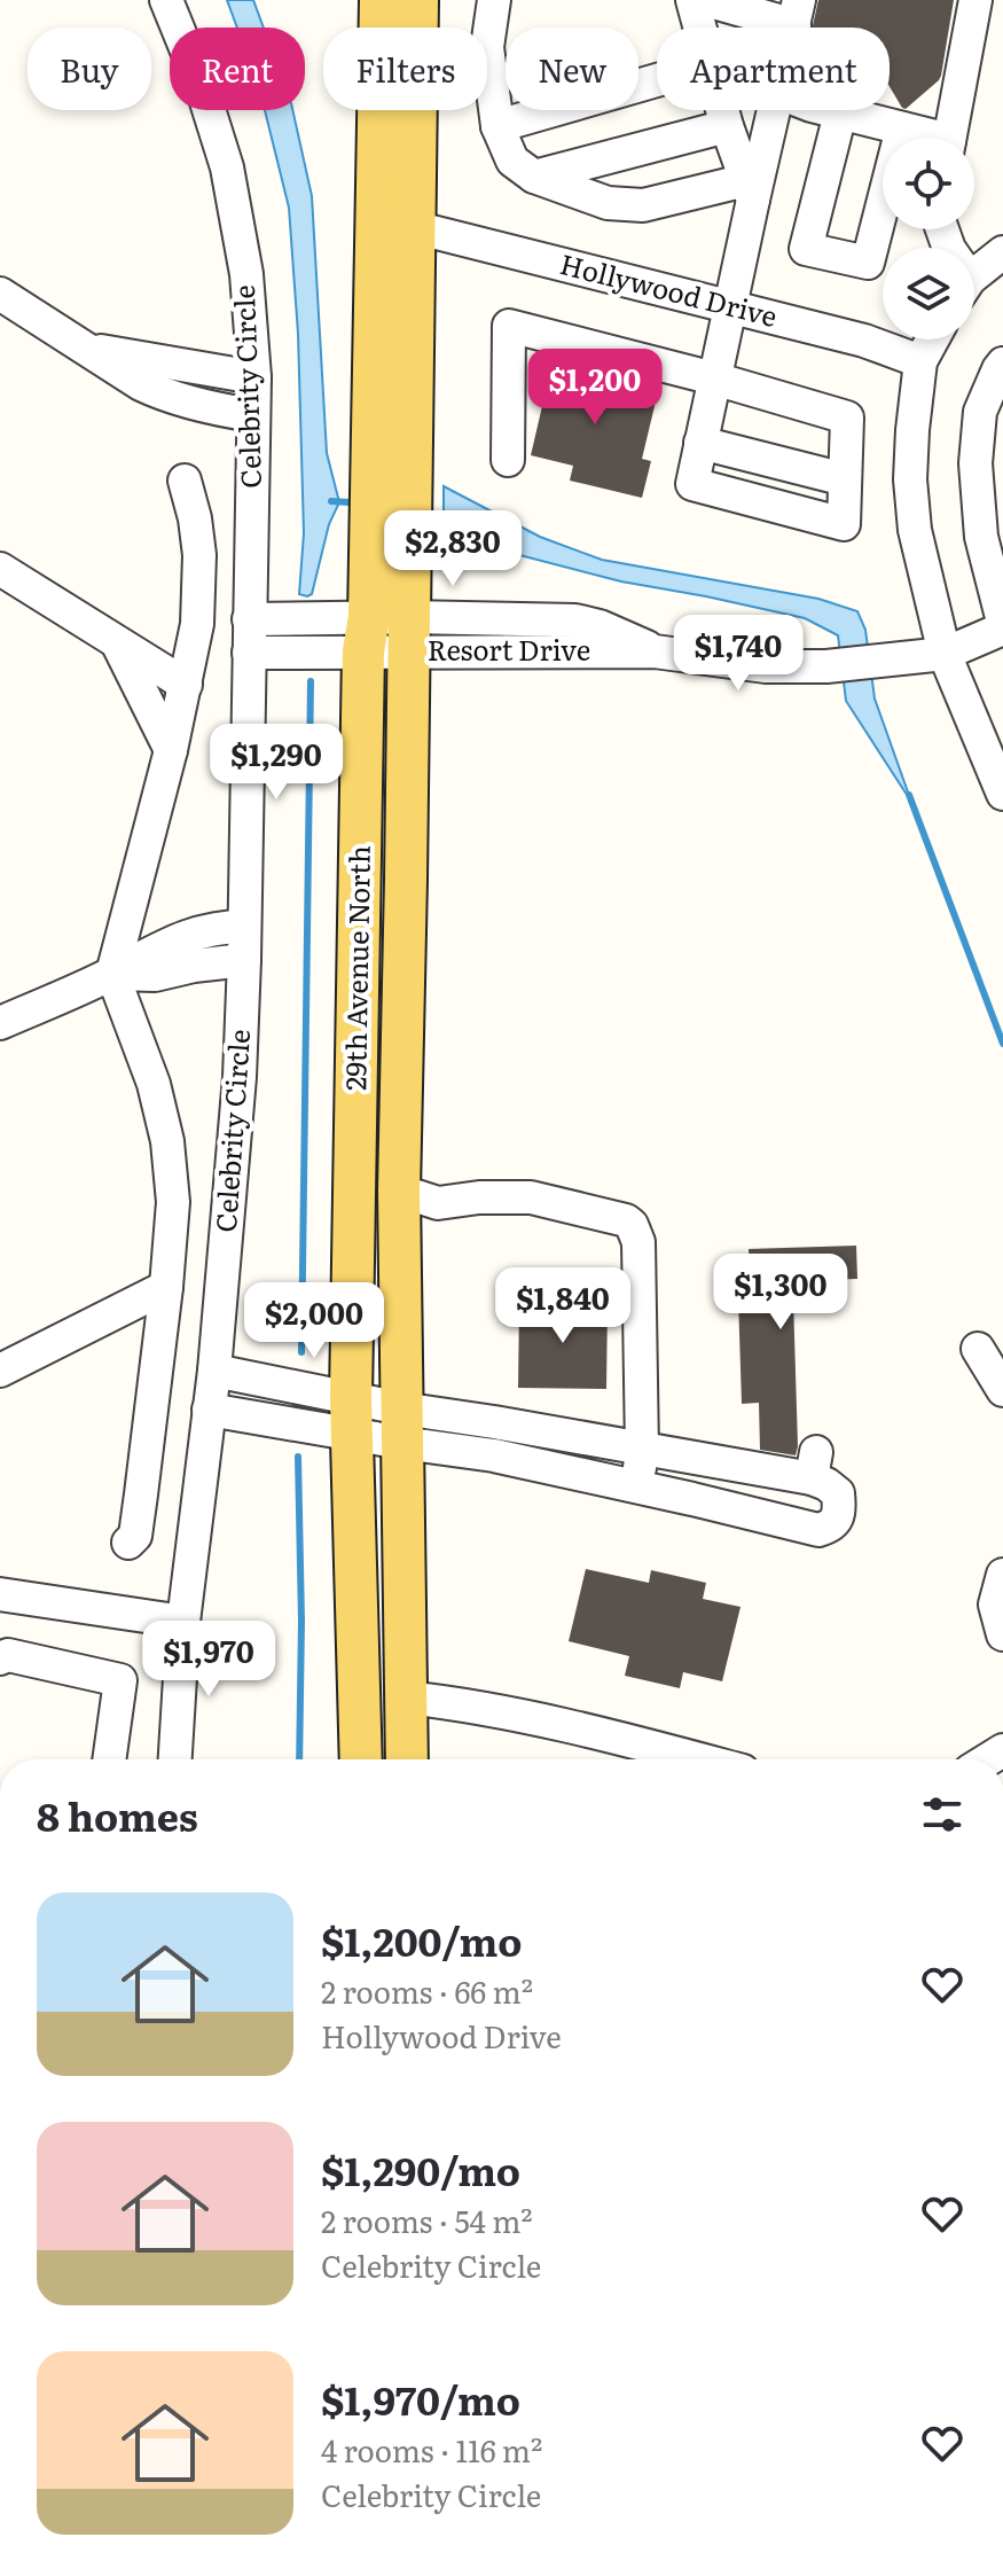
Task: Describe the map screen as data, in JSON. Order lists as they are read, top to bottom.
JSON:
{
  "streets": {
    "main road": ["29th Avenue North"],
    "street": ["Hollywood Drive", "Celebrity Circle", "Resort Drive"]
  },
  "crossings": [
    ["Hollywood Drive", "29th Avenue North"],
    ["Resort Drive", "29th Avenue North"]
  ],
  "page": {
    "chip": [
      "Buy",
      "Rent",
      "Filters",
      "New",
      "Apartment"
    ],
    "price": [
      "$1,200",
      "$2,830",
      "$1,740",
      "$1,290",
      "$1,300",
      "$1,840",
      "$2,000",
      "$1,970"
    ],
    "heading": "8 homes",
    "list": [
      {
        "name": "$1,200/mo",
        "note": "2 rooms · 66 m² · Hollywood Drive"
      },
      {
        "name": "$1,290/mo",
        "note": "2 rooms · 54 m² · Celebrity Circle"
      },
      {
        "name": "$1,970/mo",
        "note": "4 rooms · 116 m² · Celebrity Circle"
      }
    ]
  }
}
